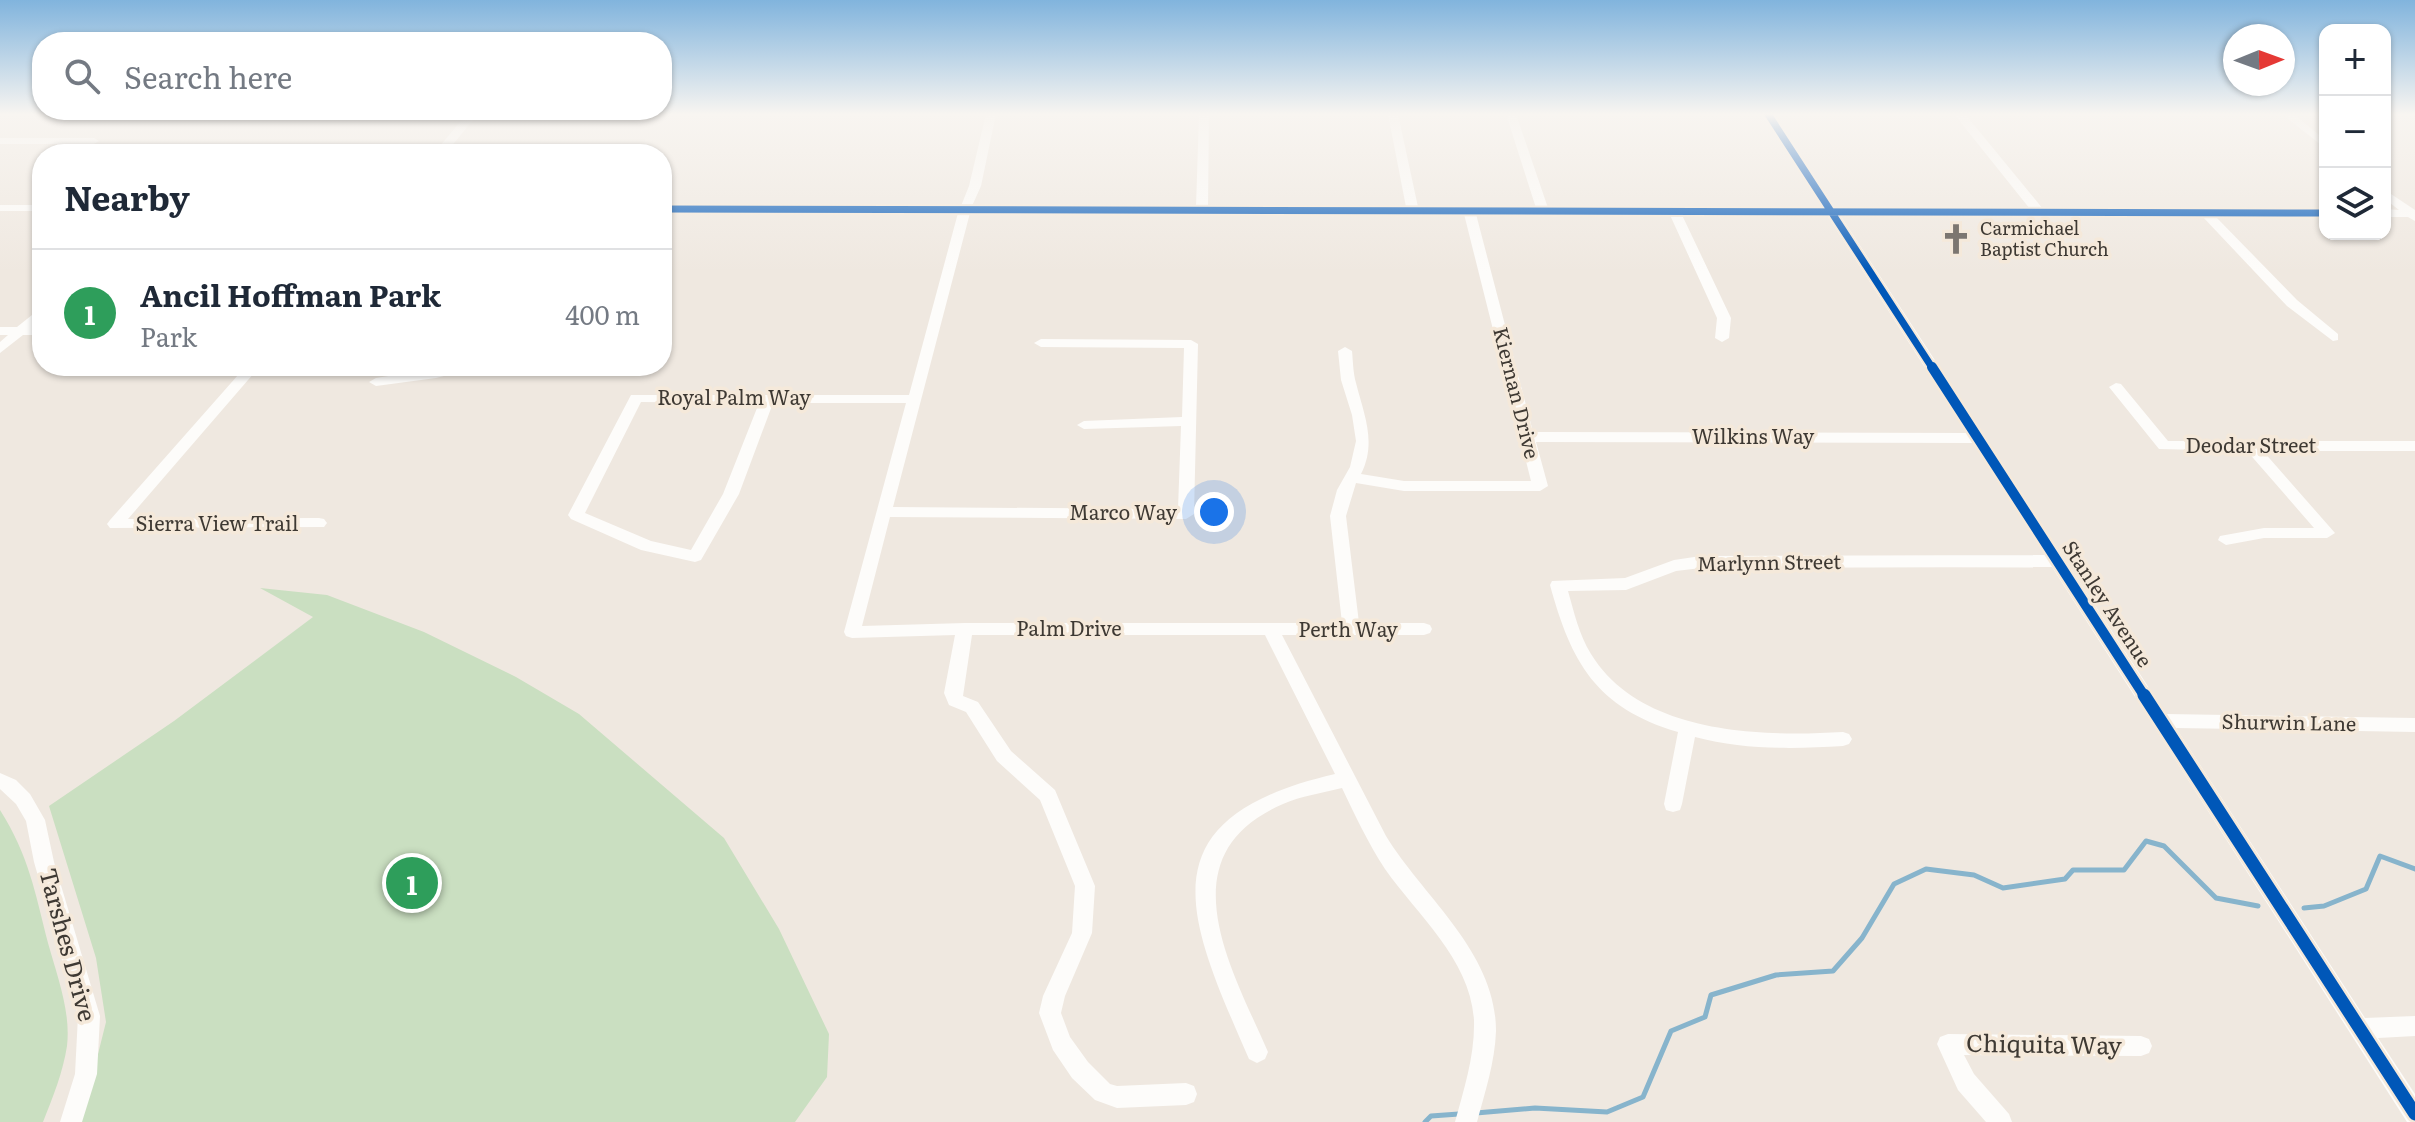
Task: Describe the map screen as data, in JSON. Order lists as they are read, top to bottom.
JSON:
{
  "streets": {
    "street": [
      "Kiernan Drive",
      "Royal Palm Way",
      "Wilkins Way",
      "Deodar Street",
      "Marco Way",
      "Sierra View Trail",
      "Marlynn Street",
      "Stanley Avenue",
      "Palm Drive",
      "Perth Way",
      "Shurwin Lane",
      "Tarshes Drive",
      "Chiquita Way"
    ]
  },
  "crossings": [
    ["Kiernan Drive", "Wilkins Way"],
    ["Royal Palm Way", "Palm Drive"],
    ["Wilkins Way", "Stanley Avenue"],
    ["Marco Way", "Palm Drive"],
    ["Marlynn Street", "Stanley Avenue"],
    ["Stanley Avenue", "Shurwin Lane"],
    ["Palm Drive", "Perth Way"]
  ],
  "places": {
    "church": ["Carmichael Baptist Church"]
  },
  "north": "right",
  "page": {
    "map_buttons": ["+", "−"],
    "search": "Search here",
    "heading": "Nearby",
    "list": [
      {
        "mark": "1",
        "name": "Ancil Hoffman Park",
        "note": "Park",
        "value": "400 m"
      }
    ],
    "pins": "1"
  }
}
